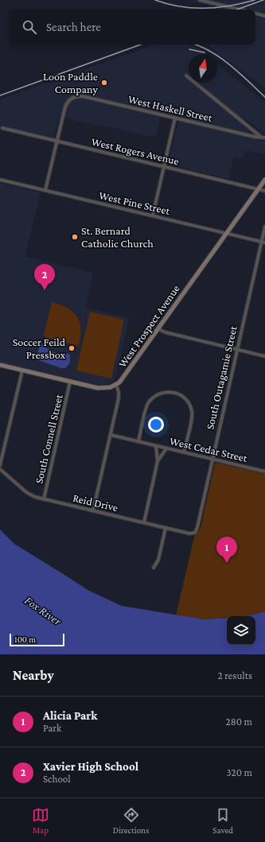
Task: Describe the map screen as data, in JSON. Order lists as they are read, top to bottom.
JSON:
{
  "streets": {
    "main road": ["West Prospect Avenue"],
    "street": [
      "West Haskell Street",
      "West Rogers Avenue",
      "West Pine Street",
      "South Outagamie Street",
      "South Connell Street",
      "West Cedar Street",
      "Reid Drive"
    ]
  },
  "crossings": [
    ["West Haskell Street", "West Rogers Avenue"],
    ["West Rogers Avenue", "West Prospect Avenue"],
    ["West Pine Street", "West Prospect Avenue"],
    ["West Pine Street", "South Outagamie Street"],
    ["South Outagamie Street", "West Cedar Street"],
    ["South Outagamie Street", "Reid Drive"],
    ["South Connell Street", "Reid Drive"]
  ],
  "water": ["Fox River"],
  "places": ["Loon Paddle Company", "St. Bernard Catholic Church", "Soccer Feild Pressbox"],
  "scale_bar": "100 m",
  "north": "top",
  "page": {
    "search": "Search here",
    "pins": ["2", "1"],
    "scale": "100 m",
    "heading": ["Nearby", "2 results"],
    "list": [
      {
        "mark": "1",
        "name": "Alicia Park",
        "note": "Park",
        "value": "280 m"
      },
      {
        "mark": "2",
        "name": "Xavier High School",
        "note": "School",
        "value": "320 m"
      }
    ],
    "nav": ["Map", "Directions", "Saved"]
  }
}
